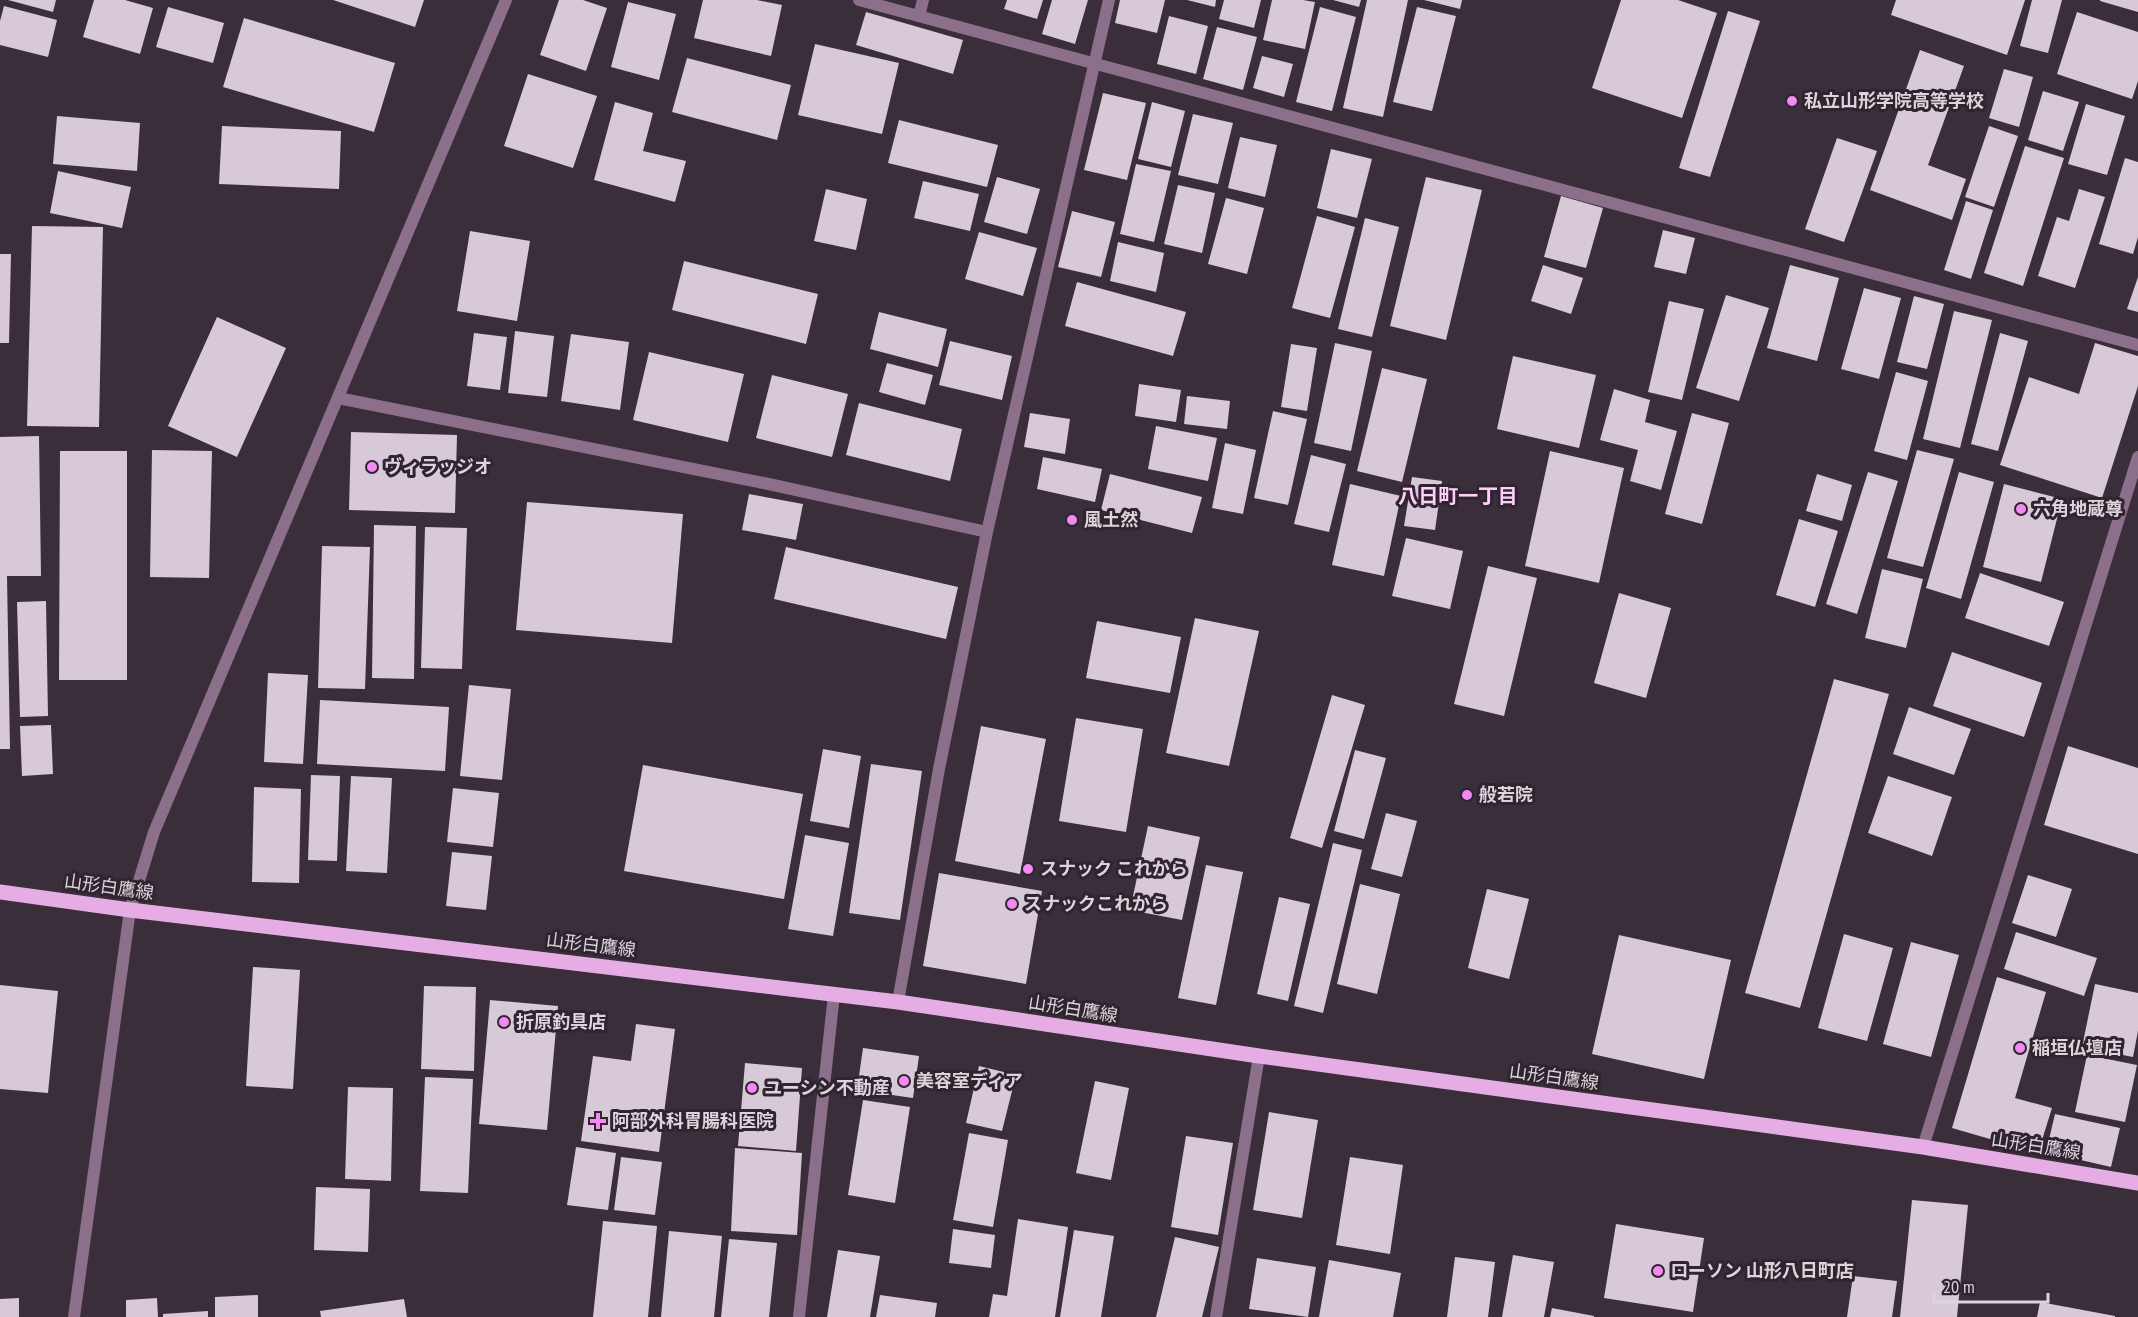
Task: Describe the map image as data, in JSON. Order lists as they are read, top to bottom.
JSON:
{
  "streets": {
    "main road": ["山形白鷹線"]
  },
  "districts": ["八日町一丁目"],
  "places": {
    "other": [
      "私立山形学院高等学校",
      "ヴィラッジオ",
      "六角地蔵尊",
      "風土然",
      "般若院",
      "スナック これから",
      "スナックこれから",
      "折原釣具店",
      "稲垣仏壇店",
      "美容室ディア",
      "ユーシン不動産",
      "ローソン 山形八日町店"
    ],
    "health": ["阿部外科胃腸科医院"]
  },
  "scale_bar": "20 m"
}
